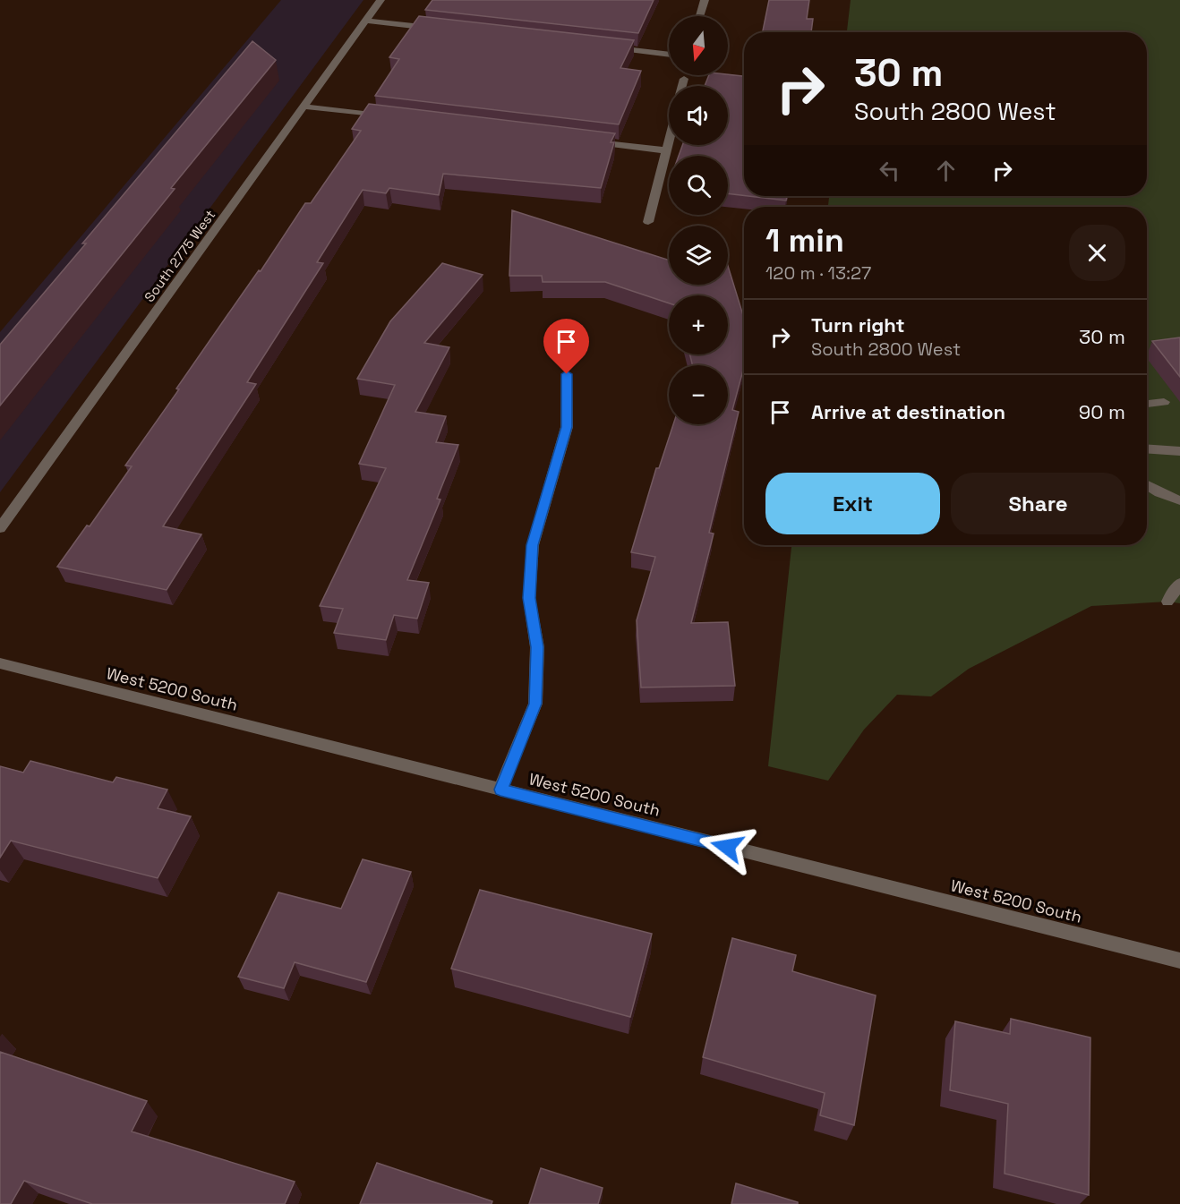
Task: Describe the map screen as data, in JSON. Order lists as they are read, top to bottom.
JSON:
{
  "streets": {
    "street": ["South 2775 West", "West 5200 South"]
  },
  "north": "bottom",
  "page": {
    "map_buttons": ["+", "−"],
    "turn": ["30 m", "South 2800 West"],
    "heading": ["1 min", "120 m · 13:27"],
    "list": [
      {
        "name": "Turn right",
        "note": "South 2800 West",
        "value": "30 m"
      },
      {
        "name": "Arrive at destination",
        "value": "90 m"
      }
    ],
    "buttons": ["Exit", "Share"]
  }
}
